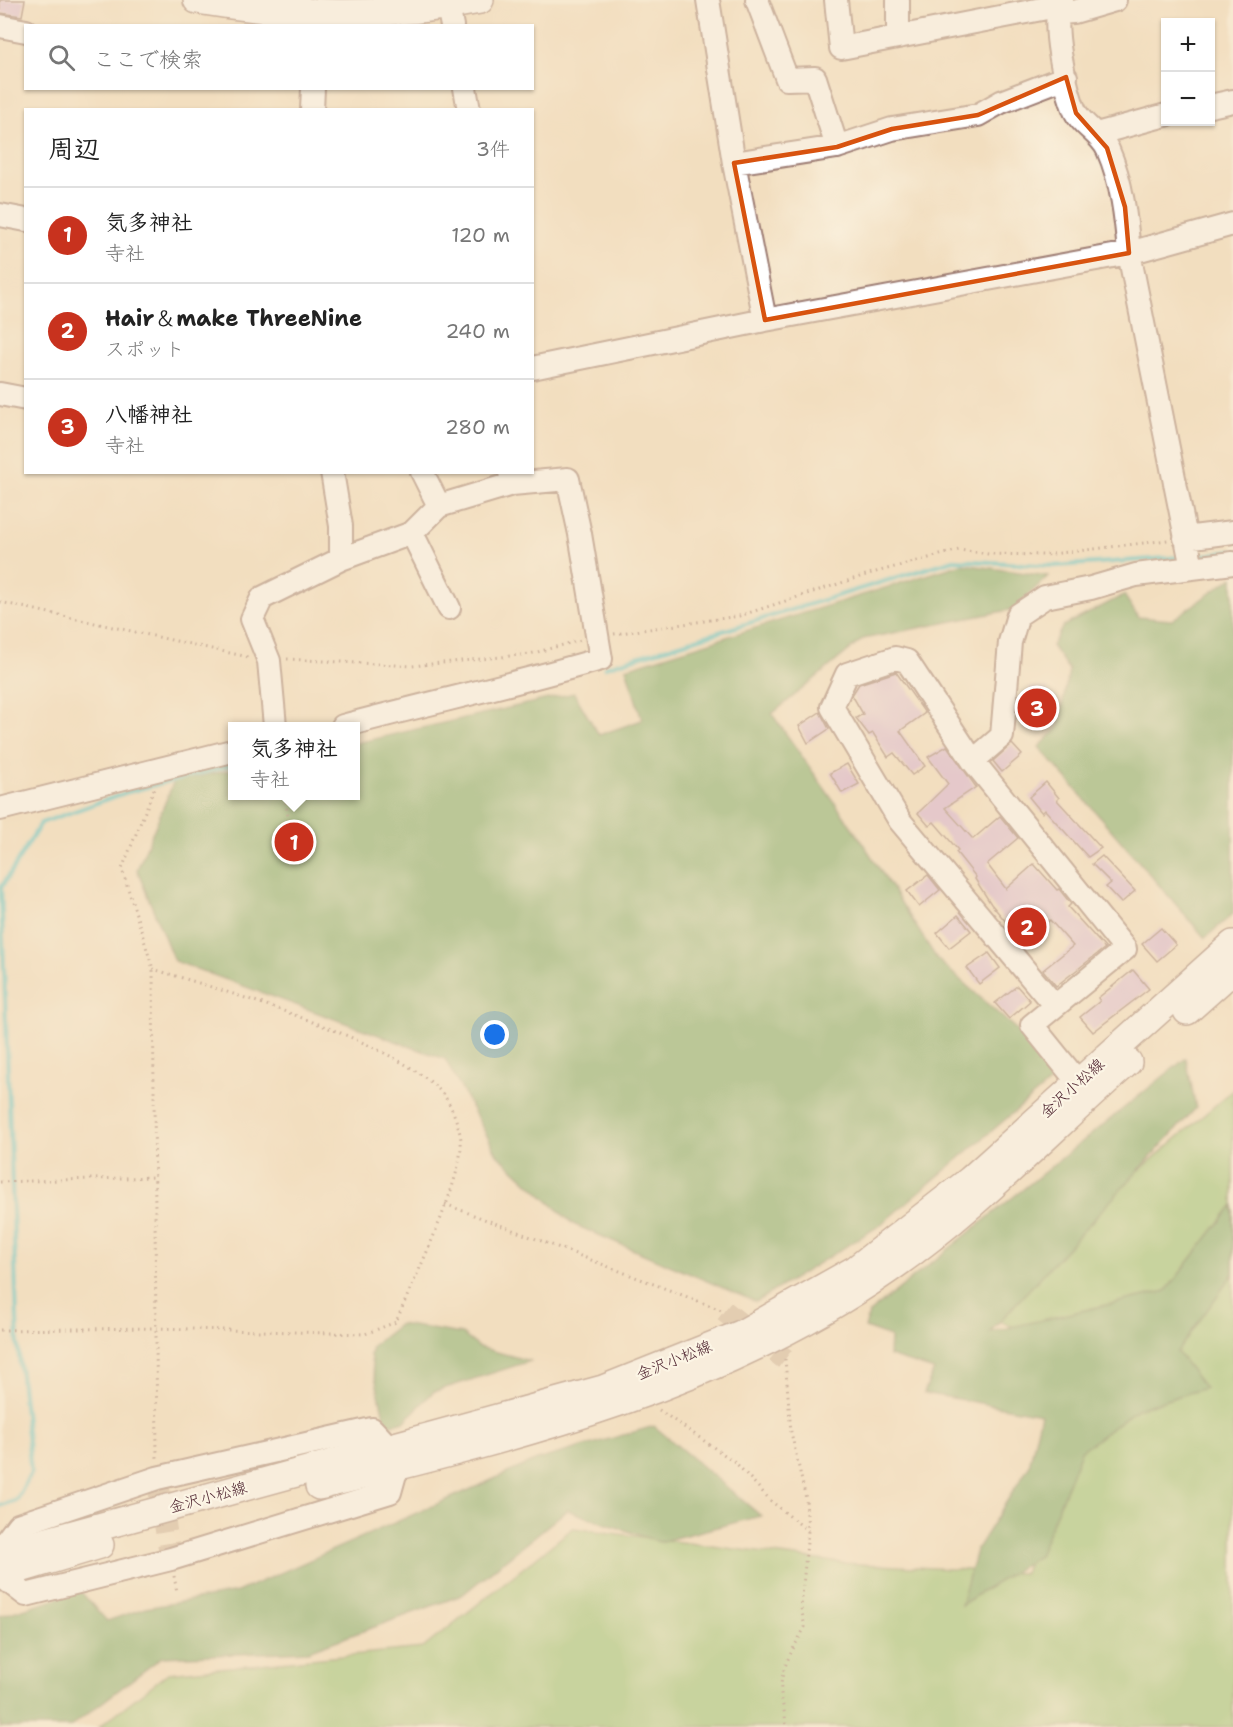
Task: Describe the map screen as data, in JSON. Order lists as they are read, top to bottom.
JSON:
{
  "streets": {
    "main road": ["金沢小松線"]
  },
  "page": {
    "map_buttons": ["+", "−"],
    "search": "ここで検索",
    "heading": ["周辺", "3件"],
    "list": [
      {
        "mark": "1",
        "name": "気多神社",
        "note": "寺社",
        "value": "120 m"
      },
      {
        "mark": "2",
        "name": "Hair＆make ThreeNine",
        "note": "スポット",
        "value": "240 m"
      },
      {
        "mark": "3",
        "name": "八幡神社",
        "note": "寺社",
        "value": "280 m"
      }
    ],
    "pins": ["3", "1", "2"],
    "popup": ["気多神社", "寺社"]
  }
}
